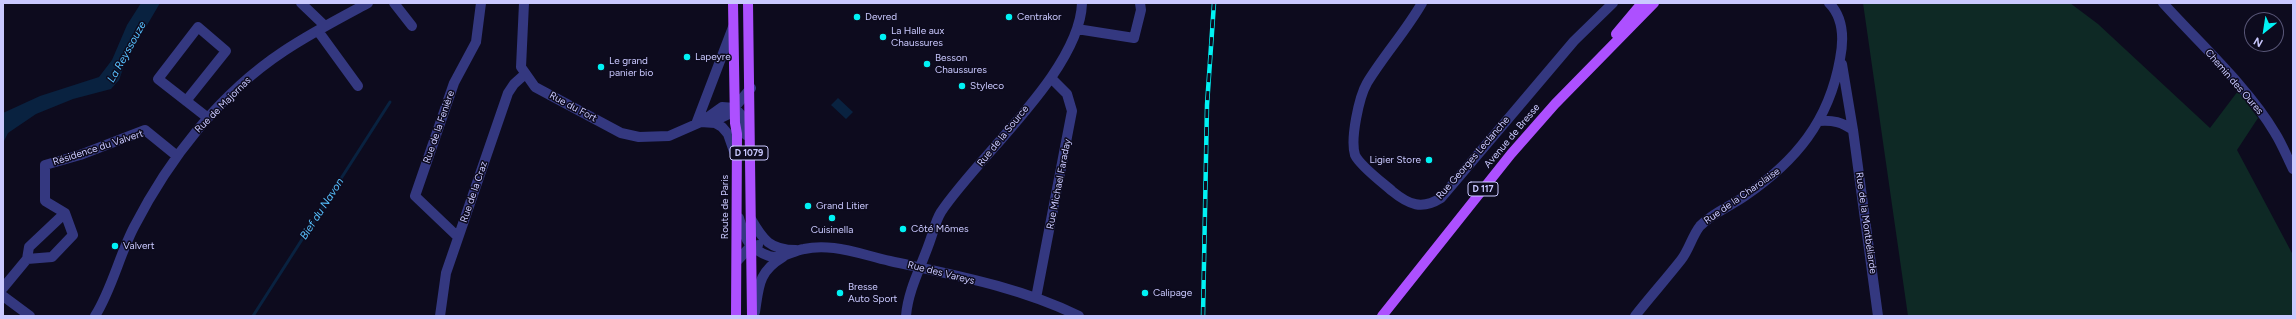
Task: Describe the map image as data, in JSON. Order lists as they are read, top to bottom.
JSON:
{
  "streets": {
    "main road": [
      "Avenue de Bresse",
      "D 1079",
      "D 117",
      "Route de Paris"
    ],
    "street": [
      "Chemin des Oures",
      "Rue de Majornas",
      "Rue du Fort",
      "Rue de la Fenière",
      "Rue de la Source",
      "Résidence du Valvert",
      "Rue Georges Leclanche",
      "Rue Michael Faraday",
      "Rue de la Craz",
      "Rue de la Charolaise",
      "Rue de la Montbéliarde",
      "Rue des Vareys"
    ]
  },
  "crossings": [
    ["Rue de Majornas", "Résidence du Valvert"],
    ["Rue du Fort", "D 1079"],
    ["Rue du Fort", "Rue de la Craz"],
    ["Rue du Fort", "Route de Paris"],
    ["Rue de la Fenière", "Rue de la Craz"],
    ["Rue de la Source", "Rue Michael Faraday"],
    ["Rue de la Source", "Rue des Vareys"],
    ["D 1079", "Rue des Vareys"],
    ["Rue Michael Faraday", "Rue des Vareys"],
    ["Rue de la Charolaise", "Rue de la Montbéliarde"]
  ],
  "water": ["La Reyssouze", "Bief du Navon"],
  "places": [
    "Devred",
    "Centrakor",
    "La Halle aux Chaussures",
    "Lapeyre",
    "Besson Chaussures",
    "Le grand panier bio",
    "Styleco",
    "Ligier Store",
    "Grand Litier",
    "Cuisinella",
    "Côté Mômes",
    "Valvert",
    "Bresse Auto Sport",
    "Calipage"
  ],
  "north": "bottom left"
}
